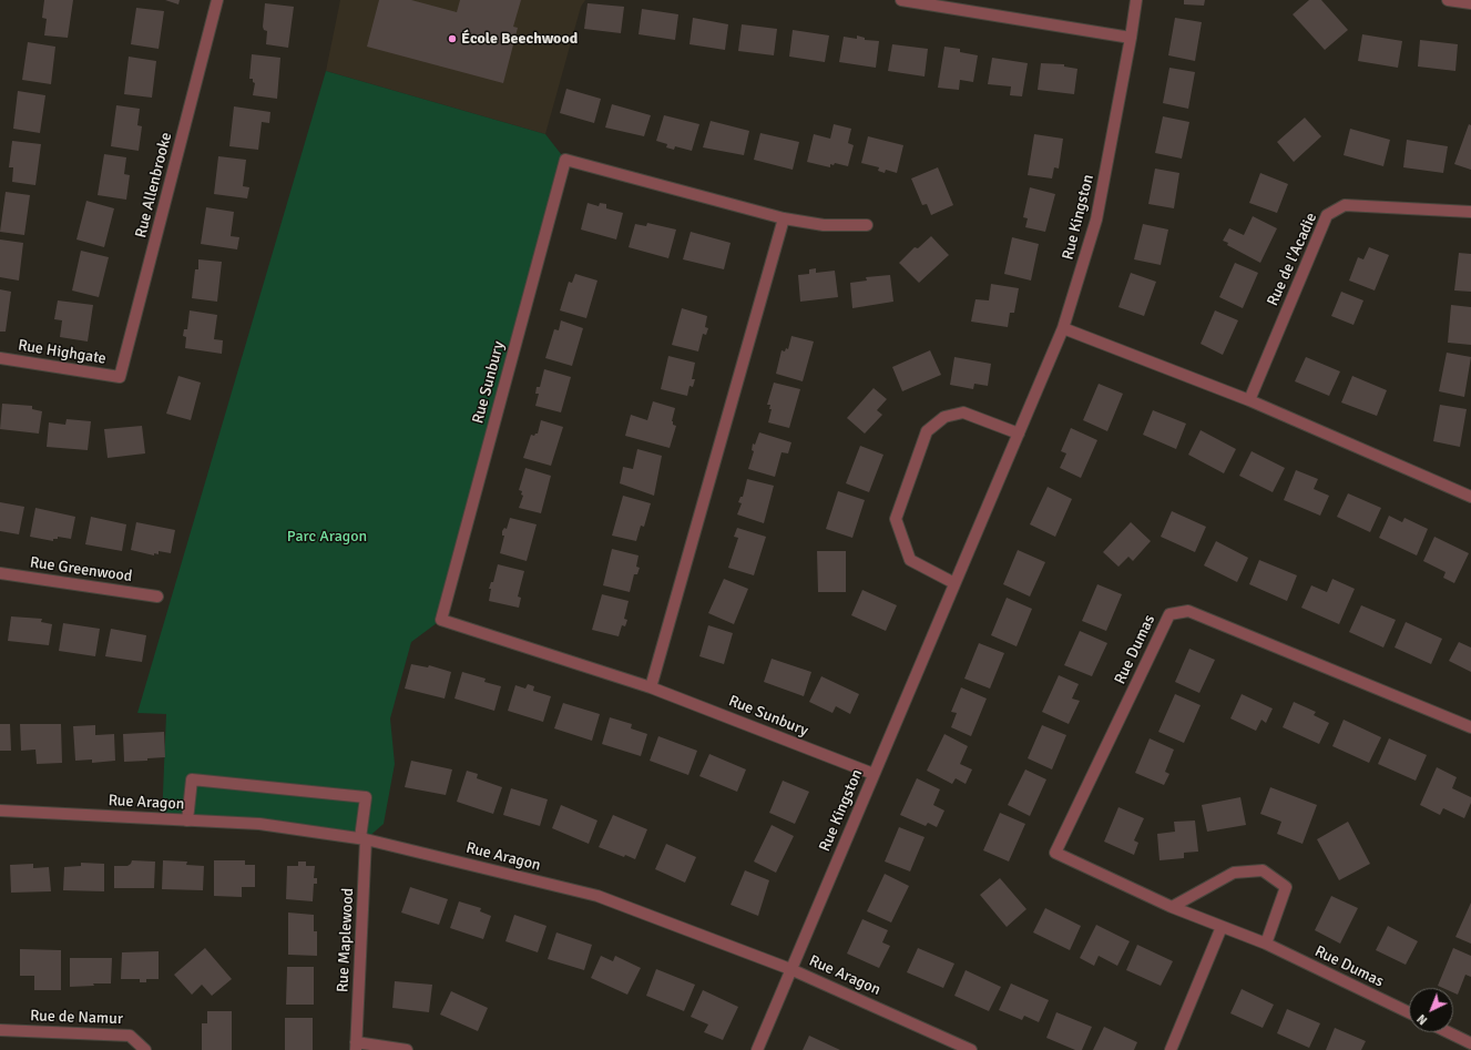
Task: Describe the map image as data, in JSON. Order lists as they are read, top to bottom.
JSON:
{
  "streets": {
    "street": [
      "Rue Allenbrooke",
      "Rue Kingston",
      "Rue de l'Acadie",
      "Rue Highgate",
      "Rue Sunbury",
      "Rue Greenwood",
      "Rue Dumas",
      "Rue Aragon",
      "Rue Maplewood",
      "Rue de Namur"
    ]
  },
  "crossings": [
    ["Rue Allenbrooke", "Rue Highgate"],
    ["Rue Kingston", "Rue Sunbury"],
    ["Rue Kingston", "Rue Aragon"],
    ["Rue Aragon", "Rue Maplewood"]
  ],
  "parks": ["Parc Aragon"],
  "places": ["École Beechwood"],
  "north": "bottom left"
}
